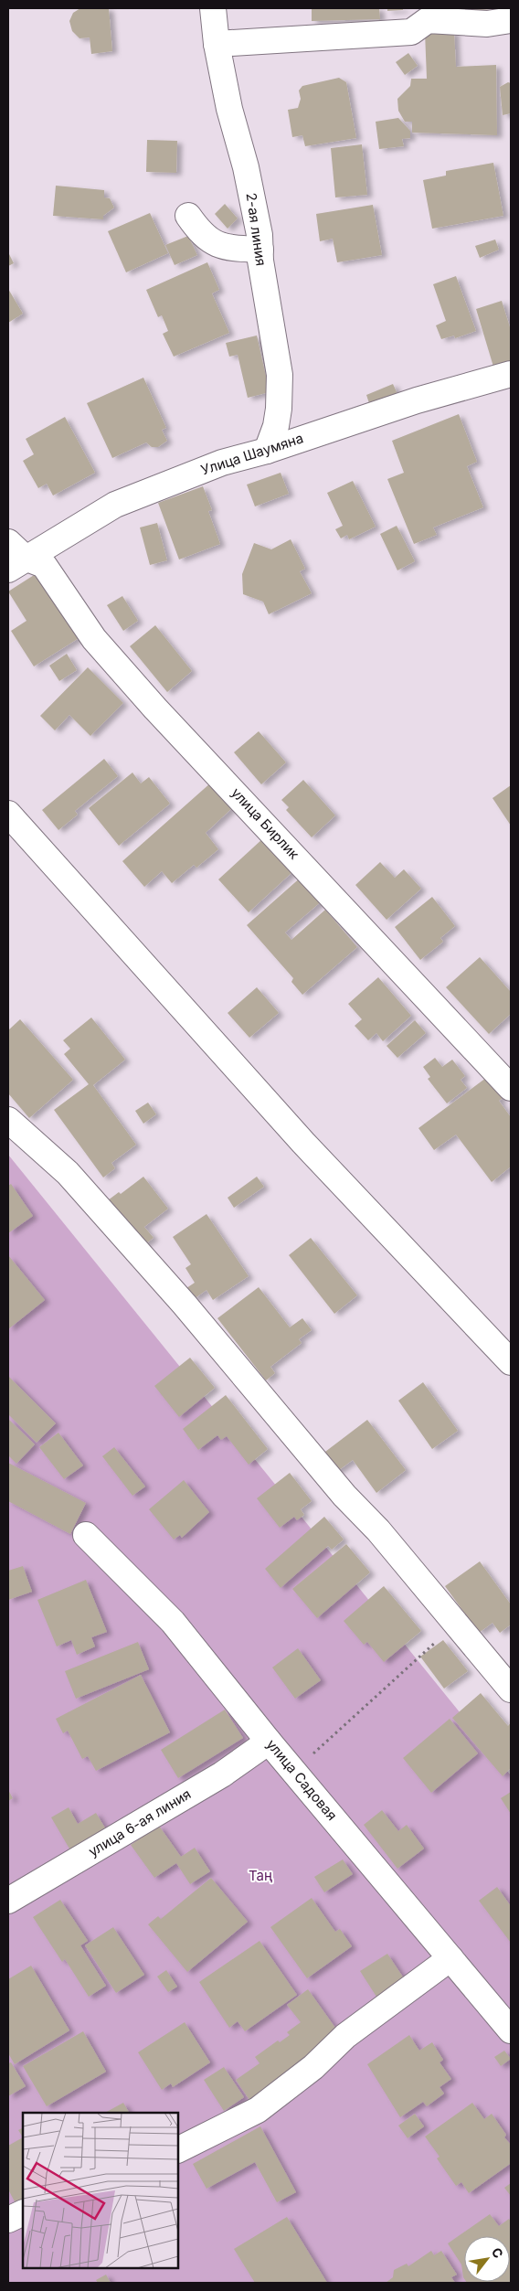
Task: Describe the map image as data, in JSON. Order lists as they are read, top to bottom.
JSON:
{
  "streets": {
    "street": [
      "2-ая линия",
      "Улица Шаумяна",
      "улица Бирлик",
      "улица Садовая",
      "улица 6-ая линия"
    ]
  },
  "crossings": [
    ["2-ая линия", "Улица Шаумяна"],
    ["Улица Шаумяна", "улица Бирлик"],
    ["улица Садовая", "улица 6-ая линия"]
  ],
  "parks": ["Таң"],
  "north": "top right"
}
